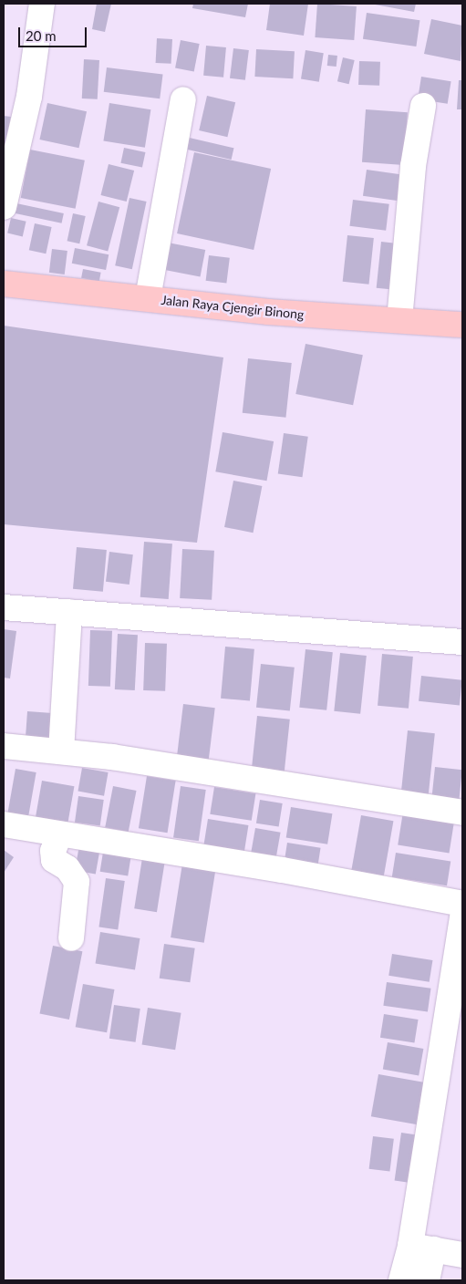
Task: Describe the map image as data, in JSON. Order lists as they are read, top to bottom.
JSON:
{
  "streets": {
    "main road": ["Jalan Raya Cjengir Binong"]
  },
  "scale_bar": "20 m"
}
